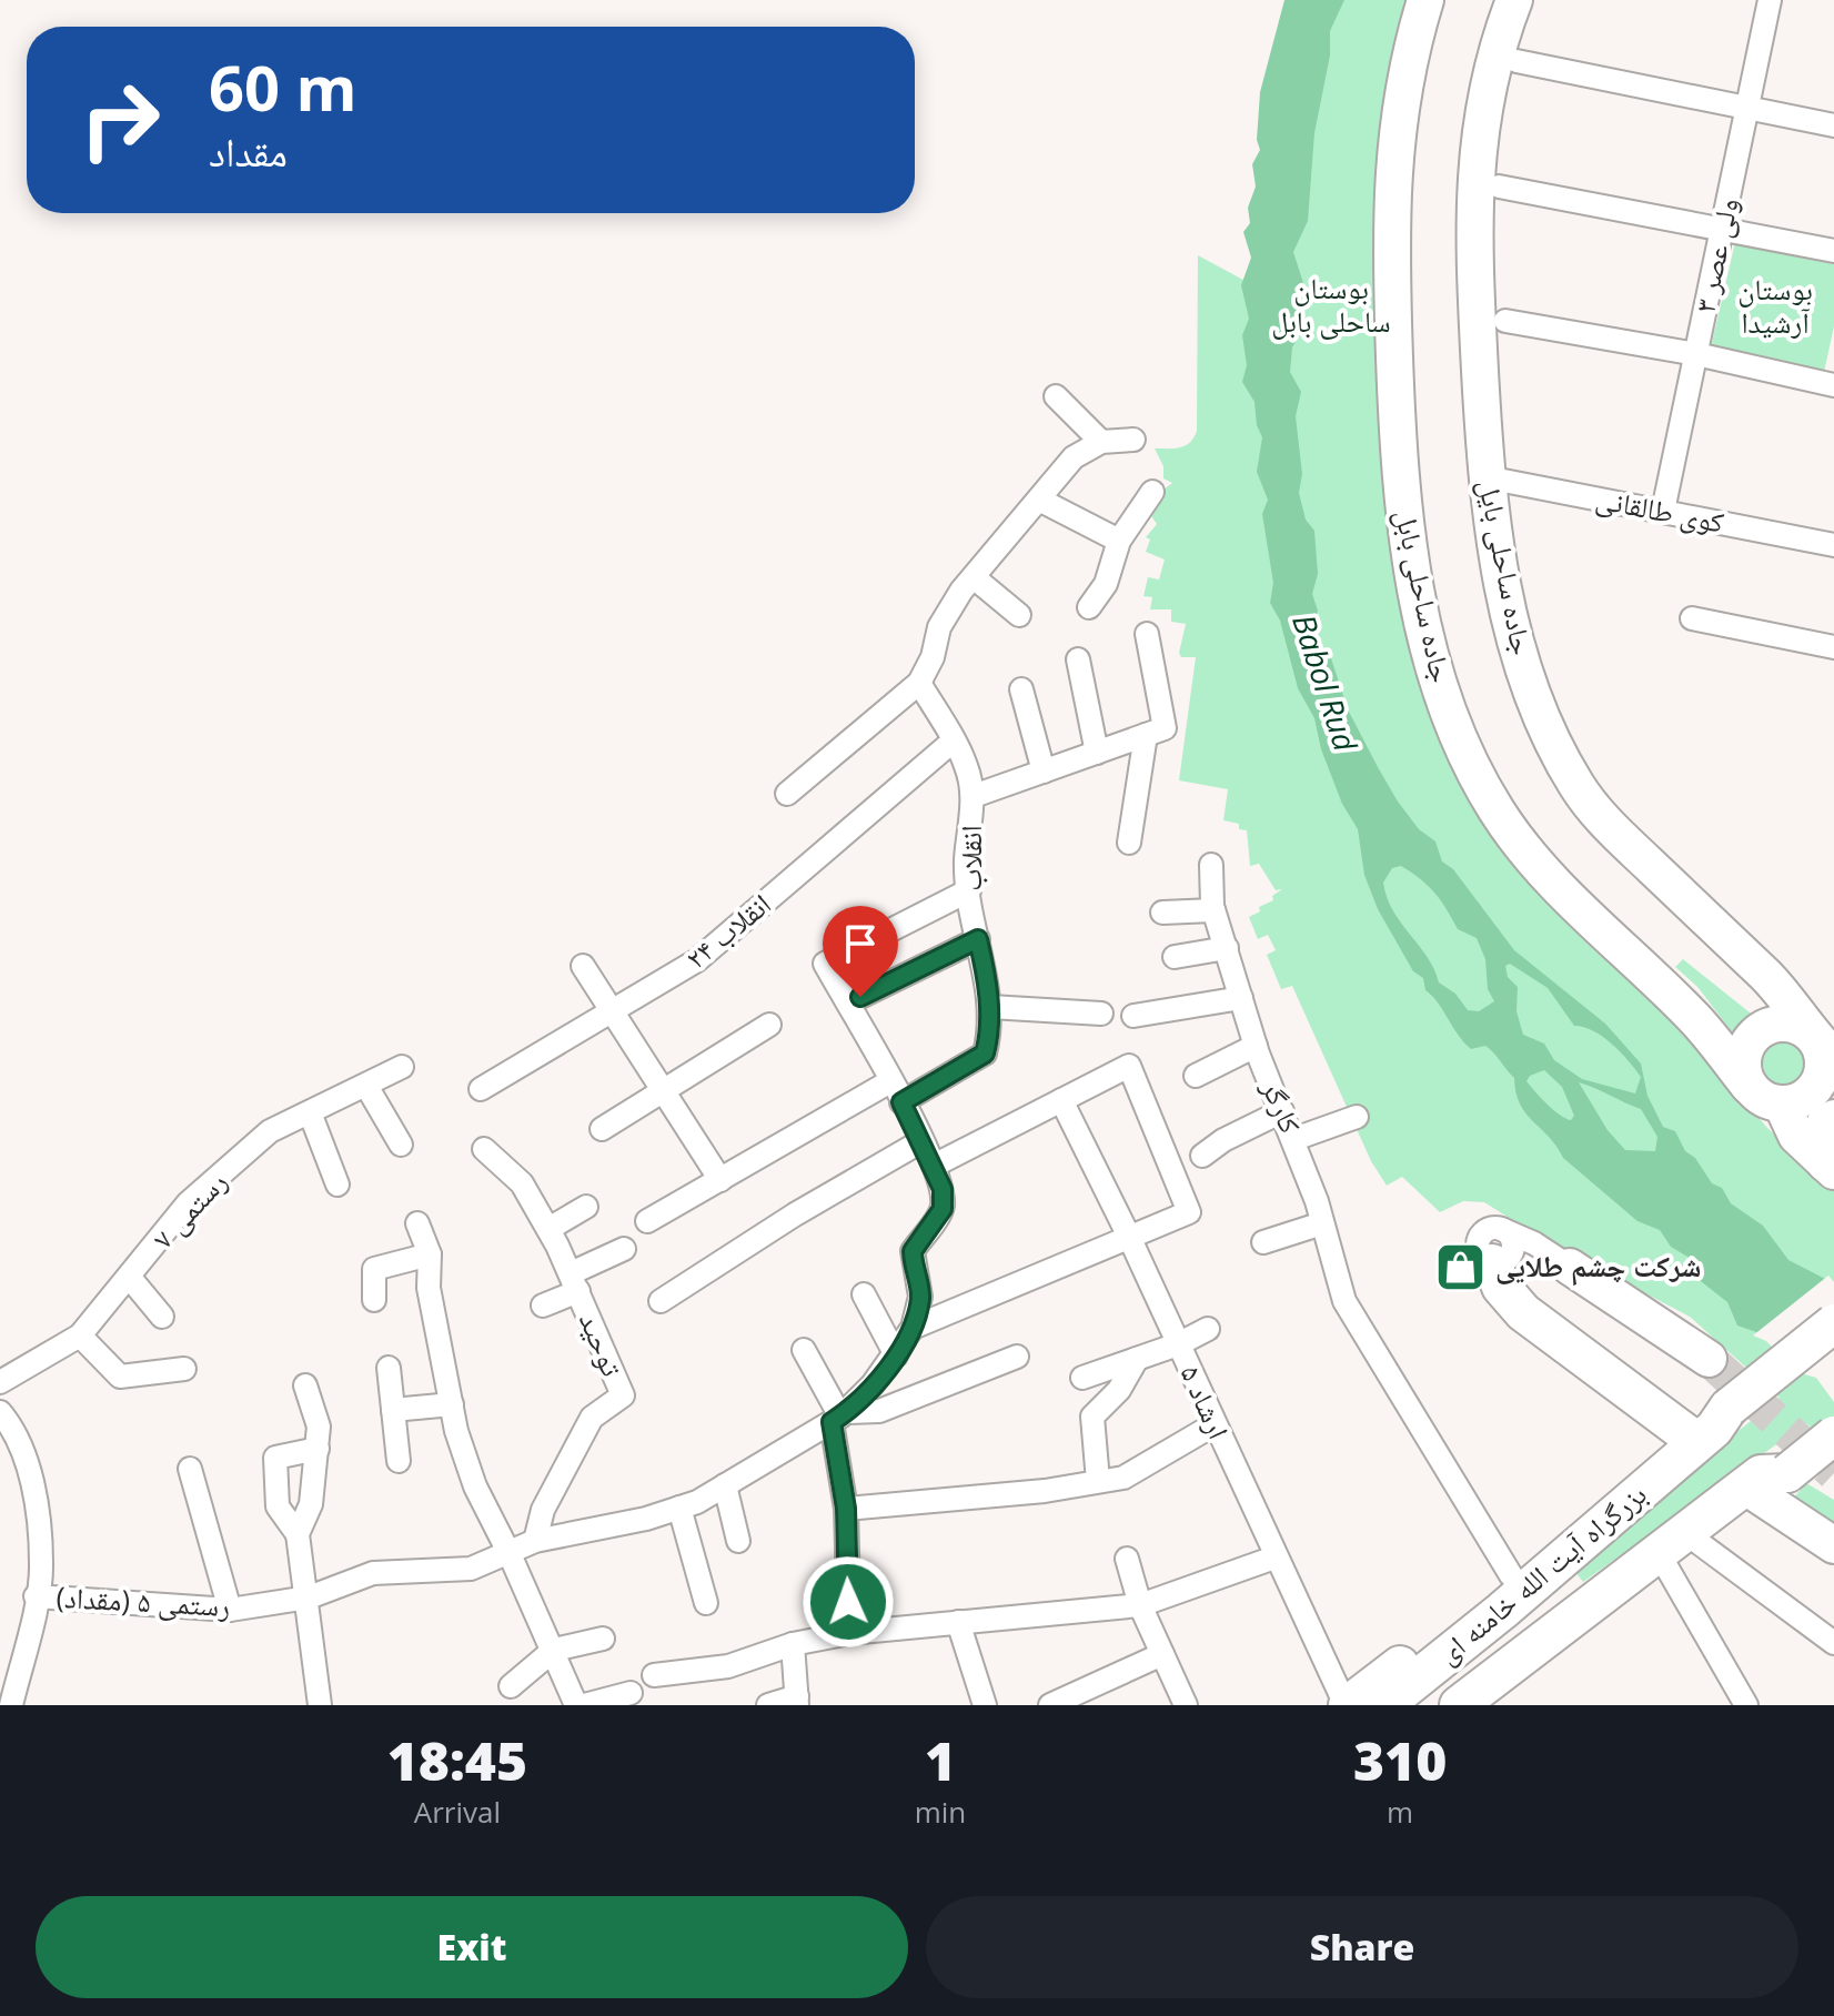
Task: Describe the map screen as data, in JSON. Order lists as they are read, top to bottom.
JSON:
{
  "streets": {
    "highway": ["بزرگراه آیت الله خامنه ای"],
    "main road": ["جاده ساحلی بایل", "جاده ساحلی بابل"],
    "street": [
      "ولی عصر ۳",
      "کوی طالقانی",
      "انقلاب",
      "انقلاب ۲۴",
      "کارگر",
      "رستمی ۷",
      "توحید",
      "ارشاد ۵",
      "رستمی ۵ (مقداد)"
    ]
  },
  "crossings": [
    ["ولی عصر ۳", "کوی طالقانی"],
    ["کوی طالقانی", "جاده ساحلی بایل"],
    ["جاده ساحلی بایل", "جاده ساحلی بابل"],
    ["انقلاب", "انقلاب ۲۴"],
    ["توحید", "رستمی ۵ (مقداد)"]
  ],
  "water": ["Babol Rud"],
  "parks": ["بوستان ساحلی بابل", "بوستان آرشیدا"],
  "places": {
    "shop": ["شرکت چشم طلایی"]
  },
  "page": {
    "turn": ["60 m", "مقداد"],
    "eta": [
      "18:45",
      "Arrival",
      "1",
      "min",
      "310",
      "m"
    ],
    "buttons": ["Exit", "Share"]
  }
}
